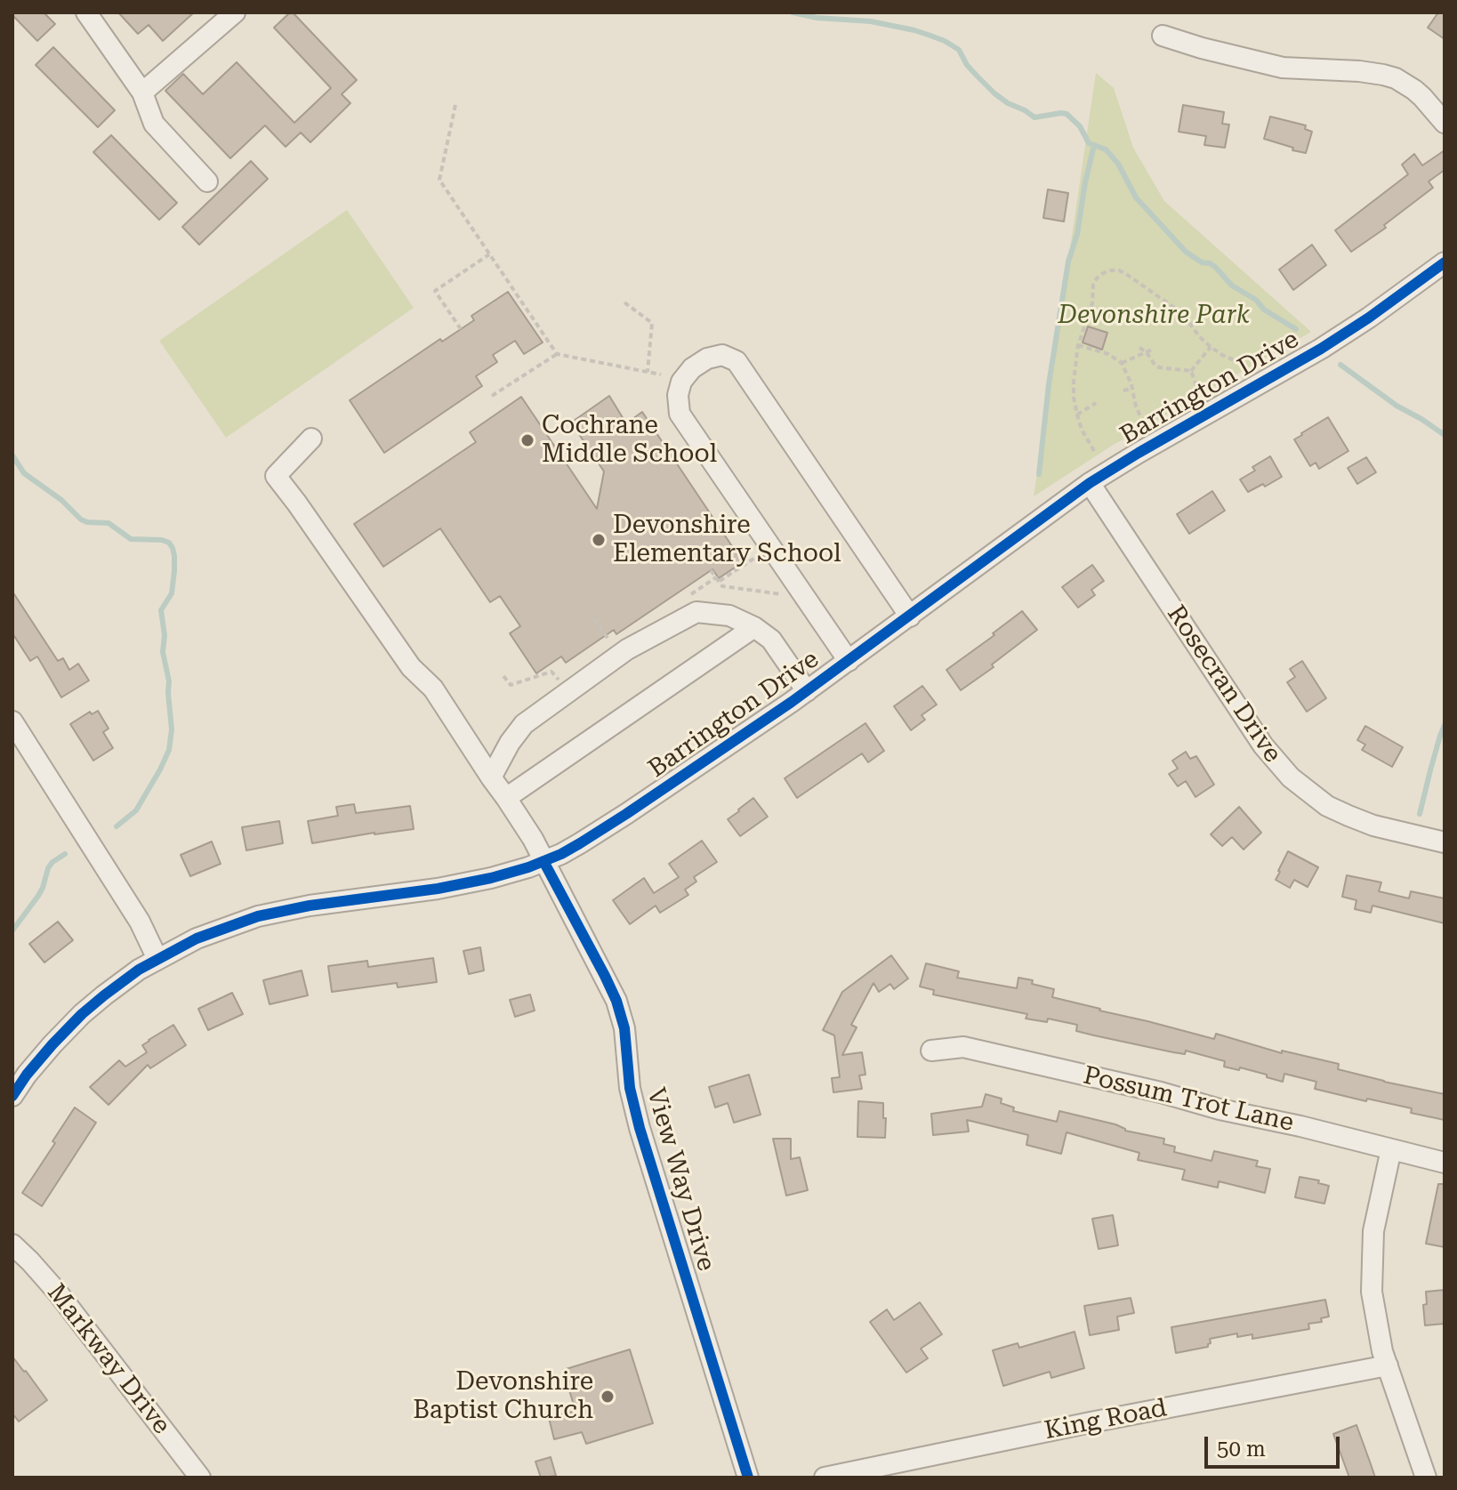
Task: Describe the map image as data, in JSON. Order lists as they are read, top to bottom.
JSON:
{
  "streets": {
    "street": [
      "Barrington Drive",
      "Rosecran Drive",
      "Possum Trot Lane",
      "View Way Drive",
      "Markway Drive",
      "King Road"
    ]
  },
  "crossings": [
    ["Barrington Drive", "Rosecran Drive"],
    ["Barrington Drive", "View Way Drive"]
  ],
  "parks": ["Devonshire Park"],
  "places": ["Cochrane Middle School", "Devonshire Elementary School", "Devonshire Baptist Church"],
  "scale_bar": "50 m"
}
